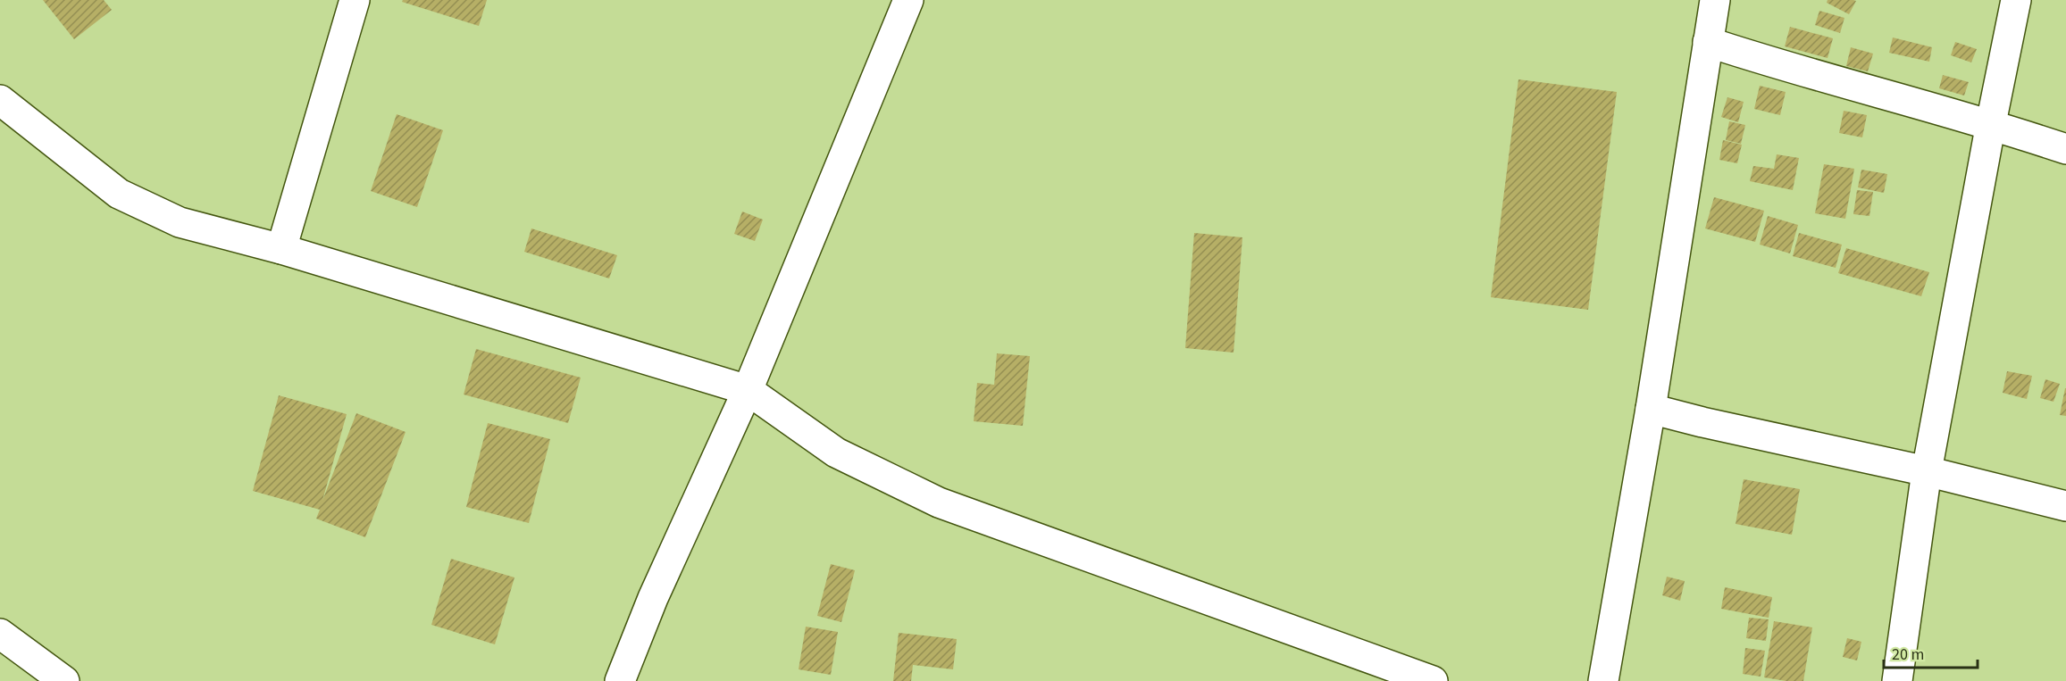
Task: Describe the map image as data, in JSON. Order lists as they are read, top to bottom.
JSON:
{
  "scale_bar": "20 m"
}
